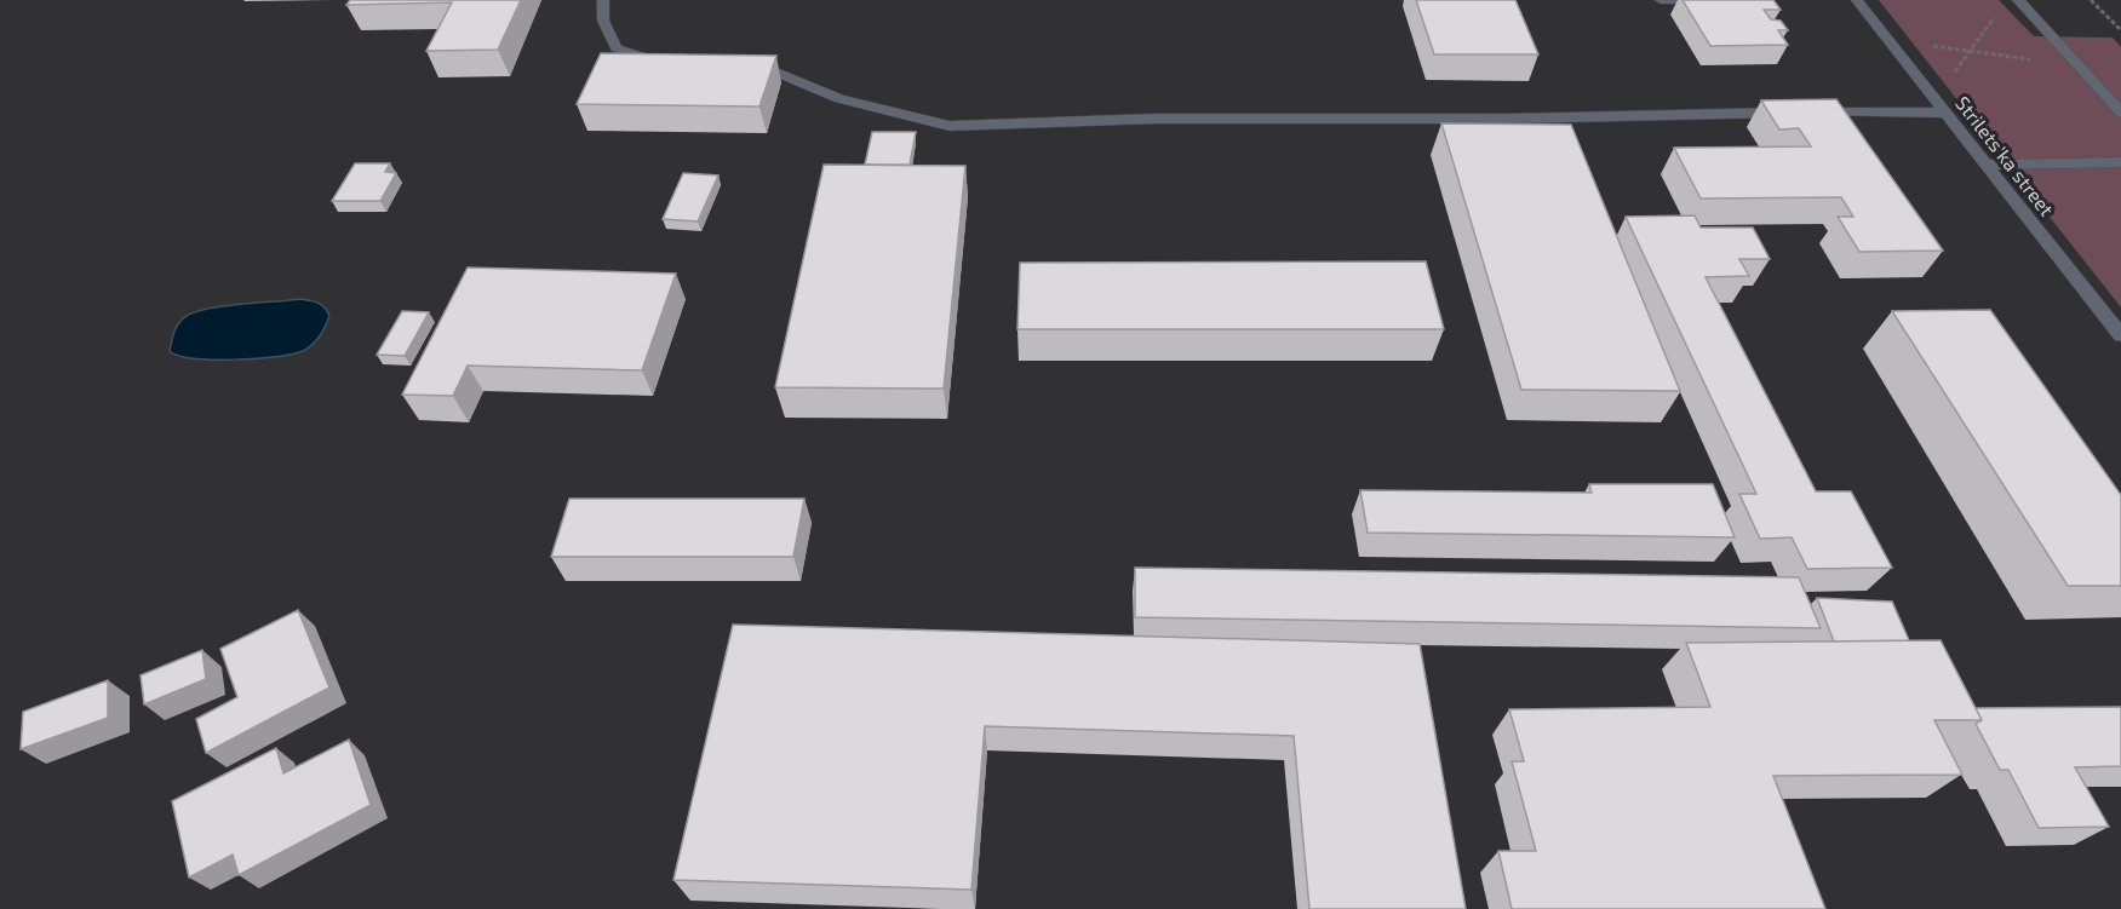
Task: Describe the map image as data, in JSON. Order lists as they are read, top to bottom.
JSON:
{
  "streets": {
    "street": ["Strilets'ka street"]
  }
}
